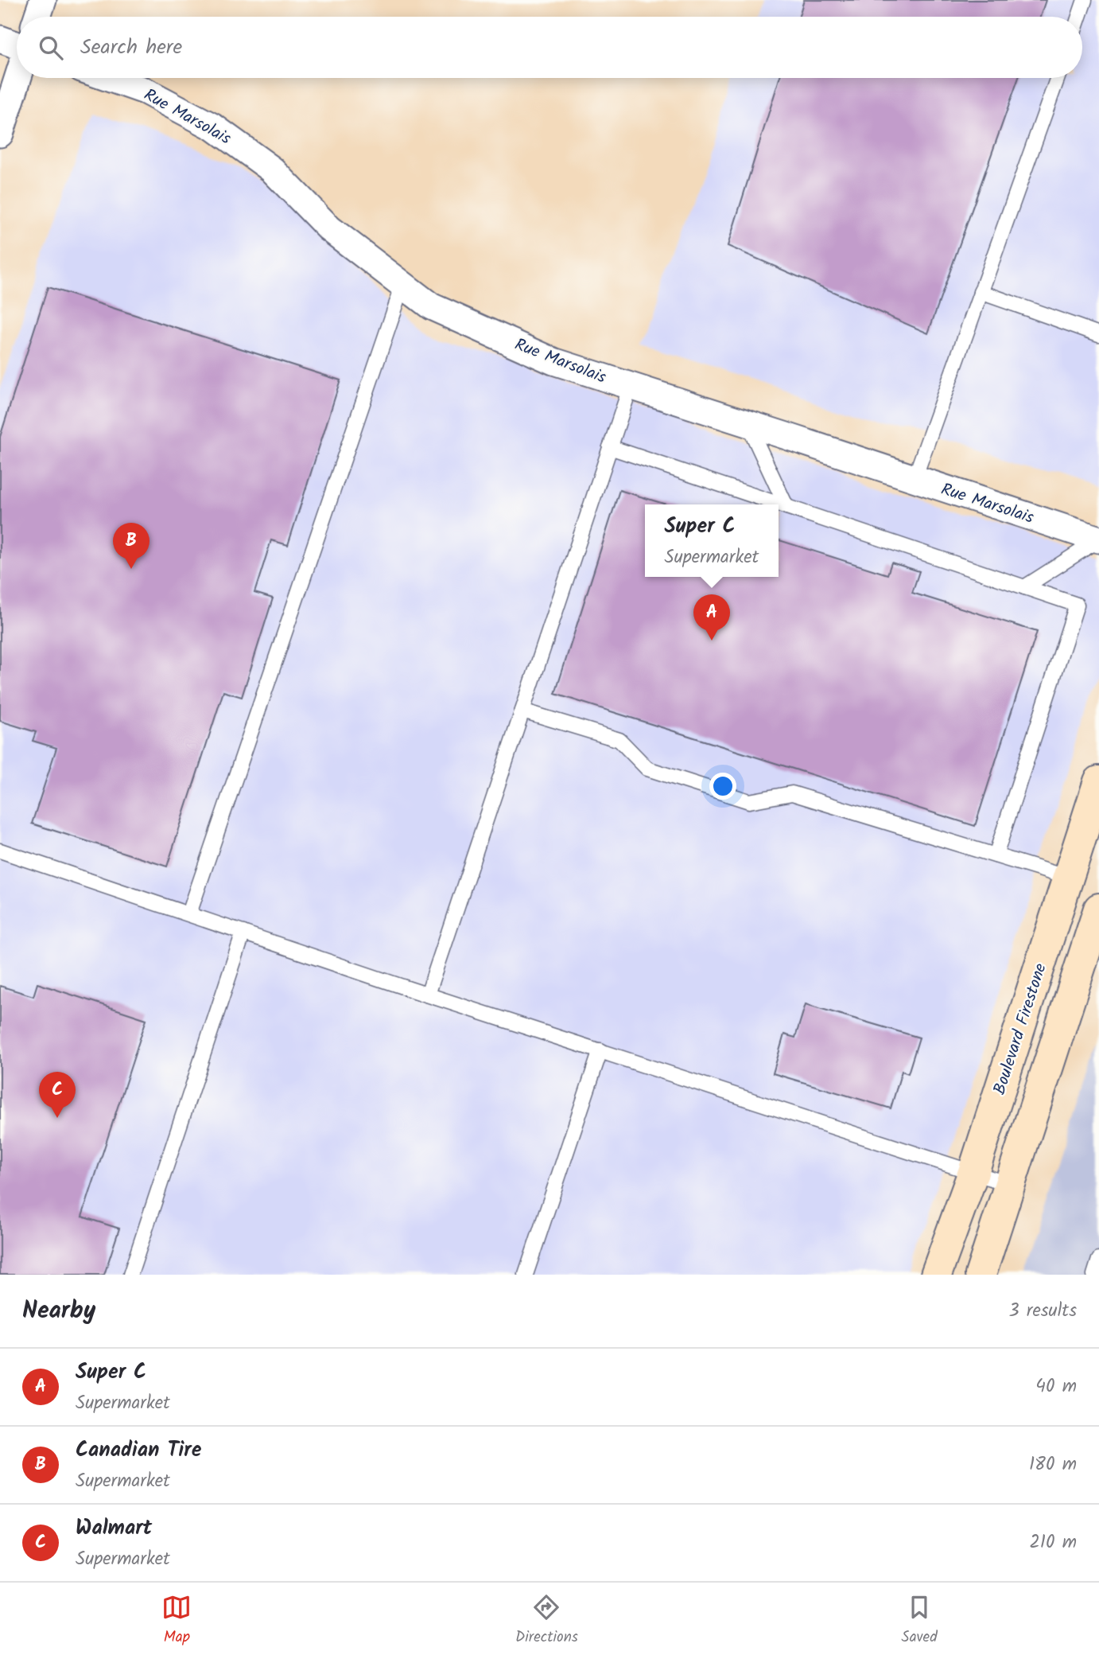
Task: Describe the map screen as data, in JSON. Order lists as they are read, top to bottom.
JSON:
{
  "streets": {
    "main road": ["Boulevard Firestone"],
    "street": ["Rue Marsolais"]
  },
  "page": {
    "search": "Search here",
    "popup": ["Super C", "Supermarket"],
    "pins": ["B", "A", "C"],
    "heading": ["Nearby", "3 results"],
    "list": [
      {
        "mark": "A",
        "name": "Super C",
        "note": "Supermarket",
        "value": "40 m"
      },
      {
        "mark": "B",
        "name": "Canadian Tire",
        "note": "Supermarket",
        "value": "180 m"
      },
      {
        "mark": "C",
        "name": "Walmart",
        "note": "Supermarket",
        "value": "210 m"
      }
    ],
    "nav": ["Map", "Directions", "Saved"]
  }
}
